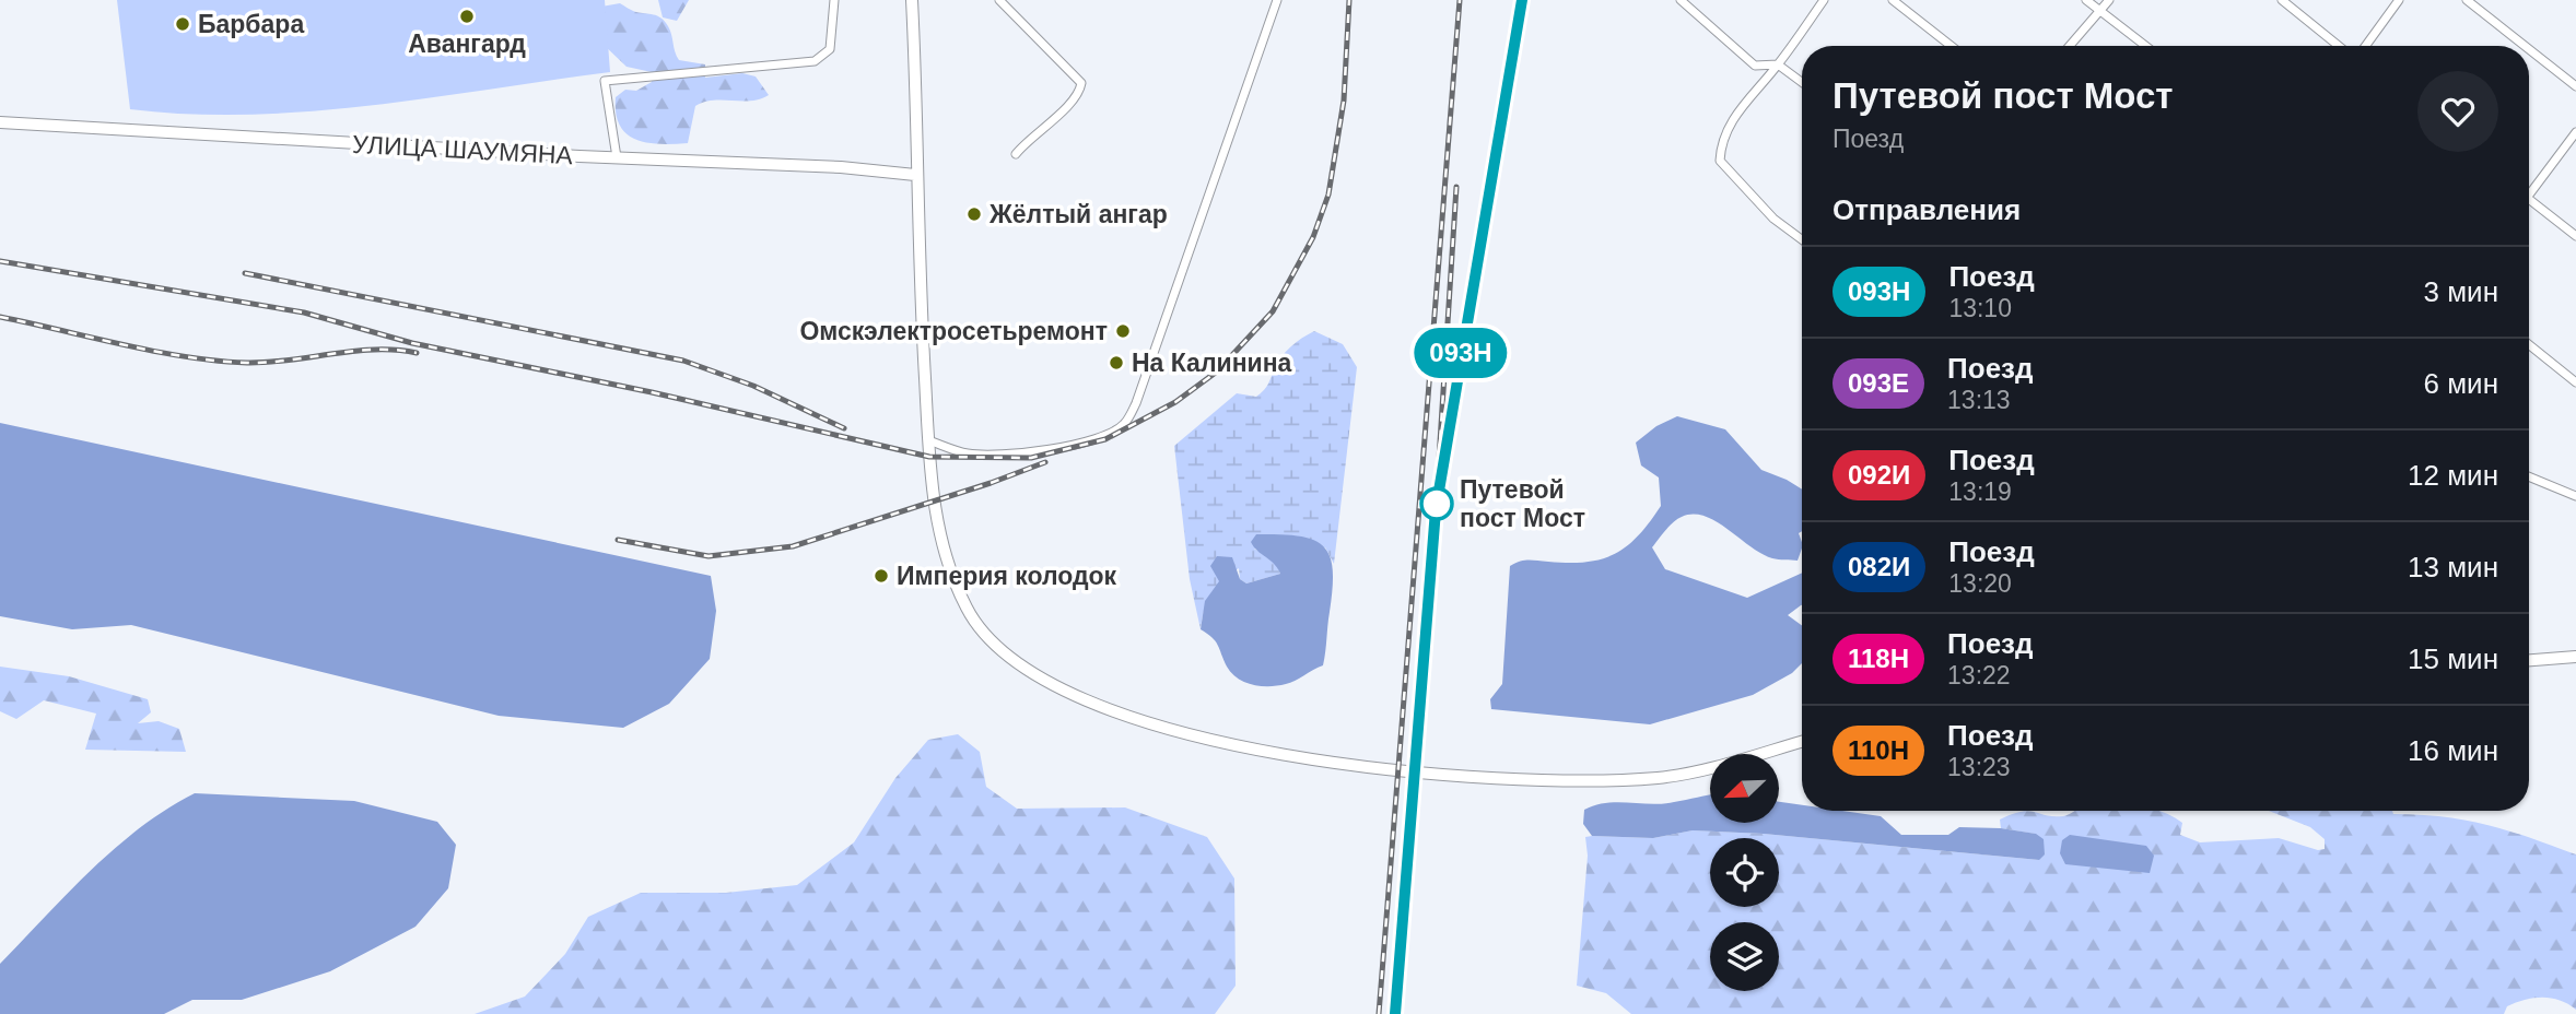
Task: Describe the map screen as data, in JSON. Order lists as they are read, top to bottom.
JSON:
{
  "streets": {
    "main road": ["УЛИЦА ШАУМЯНА"]
  },
  "places": [
    "Авангард",
    "Барбара",
    "Жёлтый ангар",
    "Омскэлектросетьремонт",
    "На Калинина",
    "Путевой пост Мост",
    "Империя колодок"
  ],
  "north": "bottom left",
  "page": {
    "on_map": "093Н",
    "heading": [
      ["Путевой пост Мост", "Поезд"],
      "Отправления"
    ],
    "list": [
      {
        "mark": "093Н",
        "name": "Поезд",
        "note": "13:10",
        "value": "3 мин"
      },
      {
        "mark": "093Е",
        "name": "Поезд",
        "note": "13:13",
        "value": "6 мин"
      },
      {
        "mark": "092И",
        "name": "Поезд",
        "note": "13:19",
        "value": "12 мин"
      },
      {
        "mark": "082И",
        "name": "Поезд",
        "note": "13:20",
        "value": "13 мин"
      },
      {
        "mark": "118Н",
        "name": "Поезд",
        "note": "13:22",
        "value": "15 мин"
      },
      {
        "mark": "110Н",
        "name": "Поезд",
        "note": "13:23",
        "value": "16 мин"
      }
    ]
  }
}
